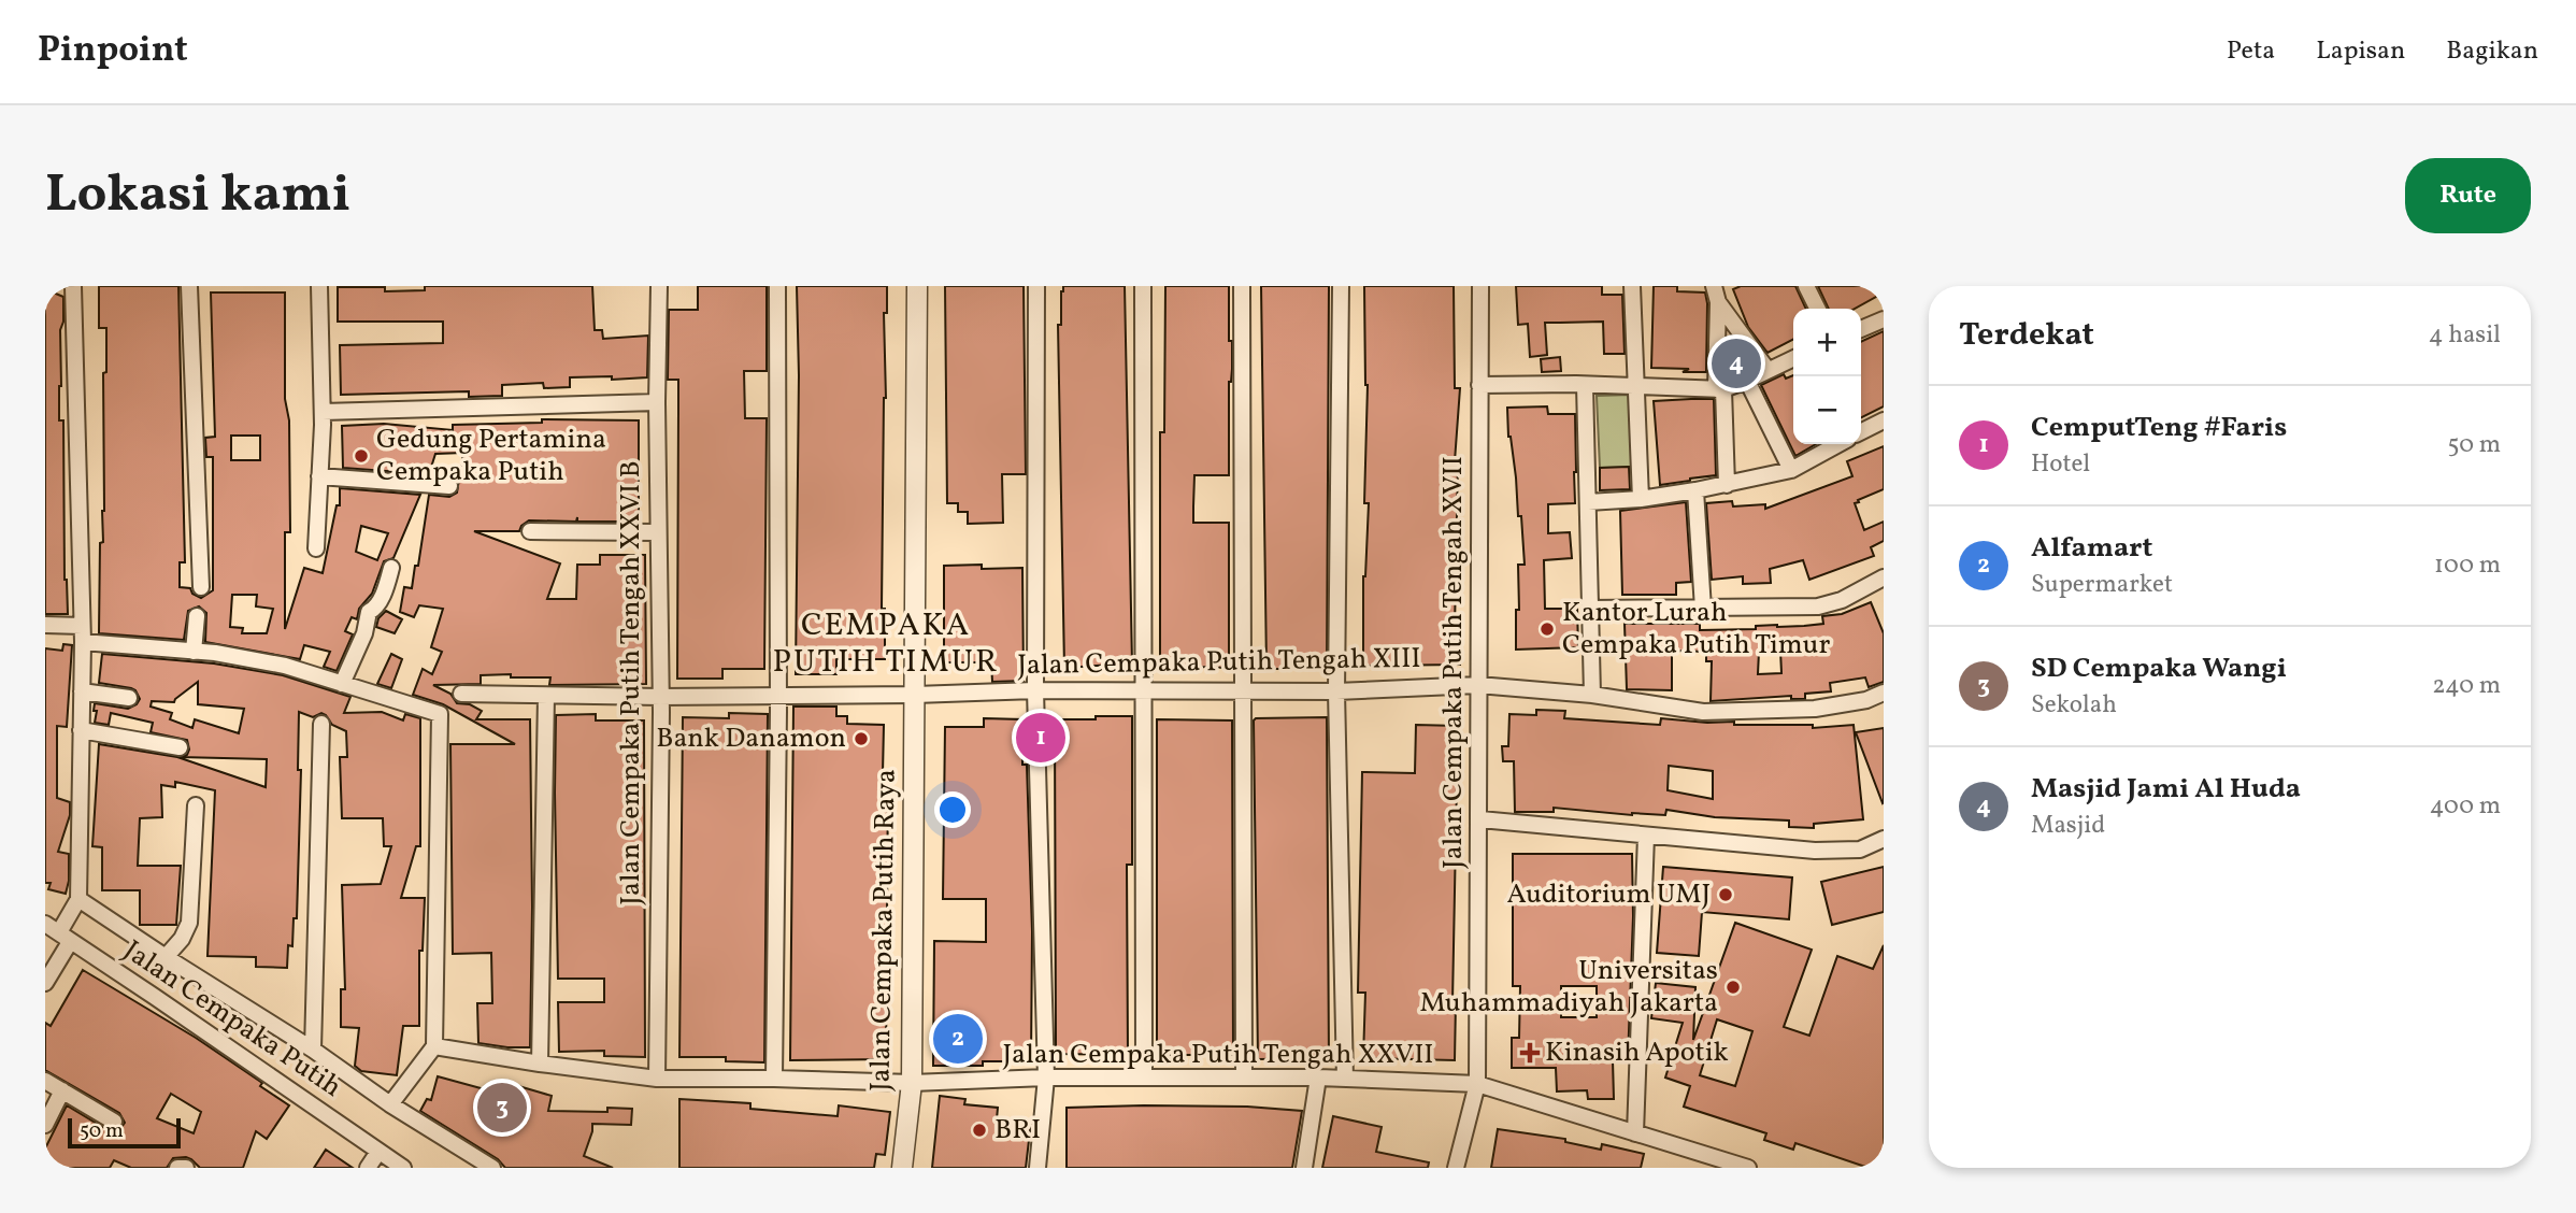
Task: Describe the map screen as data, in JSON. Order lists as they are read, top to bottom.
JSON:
{
  "streets": {
    "street": [
      "Jalan Cempaka Putih Tengah XIII",
      "Jalan Cempaka Putih Tengah XVII",
      "Jalan Cempaka Putih Tengah XXVI B",
      "Jalan Cempaka Putih Raya",
      "Jalan Cempaka Putih",
      "Jalan Cempaka Putih Tengah XXVII"
    ]
  },
  "crossings": [
    ["Jalan Cempaka Putih Tengah XIII", "Jalan Cempaka Putih Tengah XVII"],
    ["Jalan Cempaka Putih Tengah XIII", "Jalan Cempaka Putih Tengah XXVI B"],
    ["Jalan Cempaka Putih Tengah XIII", "Jalan Cempaka Putih Raya"],
    ["Jalan Cempaka Putih Tengah XVII", "Jalan Cempaka Putih Tengah XXVII"],
    ["Jalan Cempaka Putih Tengah XXVI B", "Jalan Cempaka Putih Tengah XXVII"],
    ["Jalan Cempaka Putih Raya", "Jalan Cempaka Putih Tengah XXVII"]
  ],
  "districts": ["CEMPAKA PUTIH TIMUR"],
  "places": {
    "other": [
      "Gedung Pertamina Cempaka Putih",
      "Kantor Lurah Cempaka Putih Timur",
      "Bank Danamon",
      "Auditorium UMJ",
      "Universitas Muhammadiyah Jakarta",
      "BRI"
    ],
    "health": ["Kinasih Apotik"]
  },
  "scale_bar": "50 m",
  "page": {
    "header": "Pinpoint",
    "nav": ["Peta", "Lapisan", "Bagikan"],
    "buttons": "Rute",
    "title": "Lokasi kami",
    "heading": ["Terdekat", "4 hasil"],
    "map_buttons": ["+", "−"],
    "pins": [
      "4",
      "1",
      "2",
      "3"
    ],
    "list": [
      {
        "mark": "1",
        "name": "CemputTeng #Faris",
        "note": "Hotel",
        "value": "50 m"
      },
      {
        "mark": "2",
        "name": "Alfamart",
        "note": "Supermarket",
        "value": "100 m"
      },
      {
        "mark": "3",
        "name": "SD Cempaka Wangi",
        "note": "Sekolah",
        "value": "240 m"
      },
      {
        "mark": "4",
        "name": "Masjid Jami Al Huda",
        "note": "Masjid",
        "value": "400 m"
      }
    ],
    "scale": "50 m"
  }
}
